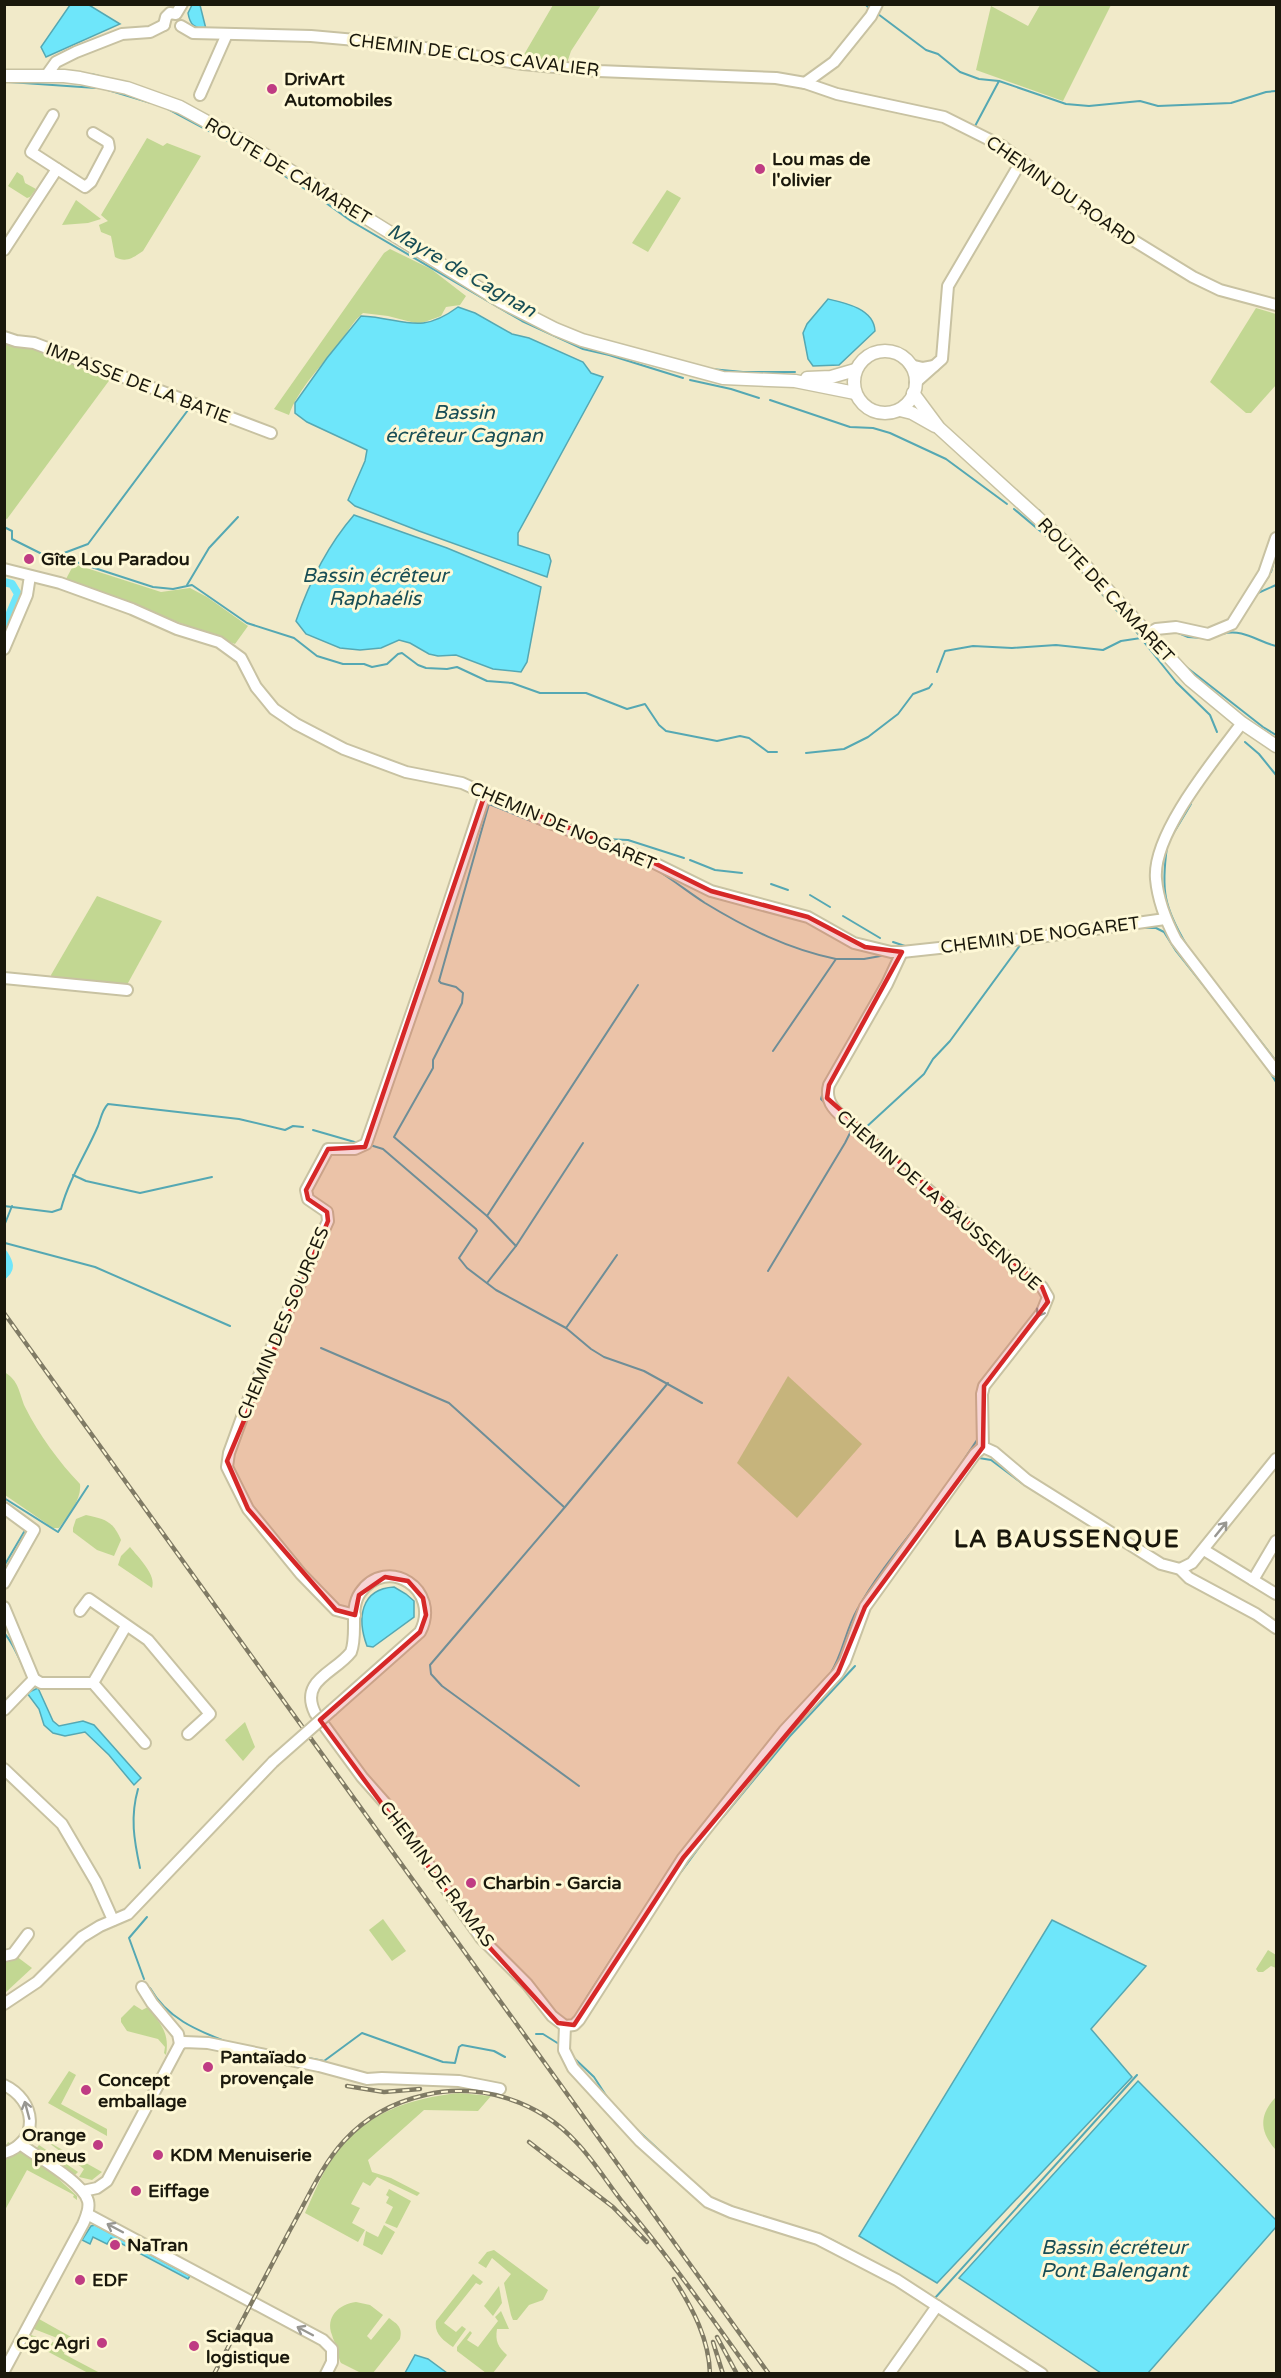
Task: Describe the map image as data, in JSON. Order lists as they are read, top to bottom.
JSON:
{
  "streets": {
    "main road": ["ROUTE DE CAMARET"],
    "street": [
      "CHEMIN DE CLOS CAVALIER",
      "CHEMIN DU ROARD",
      "IMPASSE DE LA BATIE",
      "CHEMIN DE NOGARET",
      "CHEMIN DE LA BAUSSENQUE",
      "CHEMIN DES SOURCES",
      "CHEMIN DE RAMAS"
    ]
  },
  "crossings": [
    ["CHEMIN DE CLOS CAVALIER", "CHEMIN DU ROARD"],
    ["CHEMIN DE NOGARET", "CHEMIN DE LA BAUSSENQUE"],
    ["CHEMIN DE NOGARET", "CHEMIN DES SOURCES"],
    ["CHEMIN DES SOURCES", "CHEMIN DE RAMAS"]
  ],
  "districts": ["LA BAUSSENQUE"],
  "water": [
    "Mayre de Cagnan",
    "Bassin écrêteur Cagnan",
    "Bassin écrêteur Raphaélis",
    "Bassin écréteur Pont Balengant"
  ],
  "places": [
    "DrivArt Automobiles",
    "Lou mas de l'olivier",
    "Gîte Lou Paradou",
    "Charbin - Garcia",
    "Pantaïado provençale",
    "Concept emballage",
    "Orange pneus",
    "KDM Menuiserie",
    "Eiffage",
    "NaTran",
    "EDF",
    "Cgc Agri",
    "Sciaqua logistique"
  ]
}
